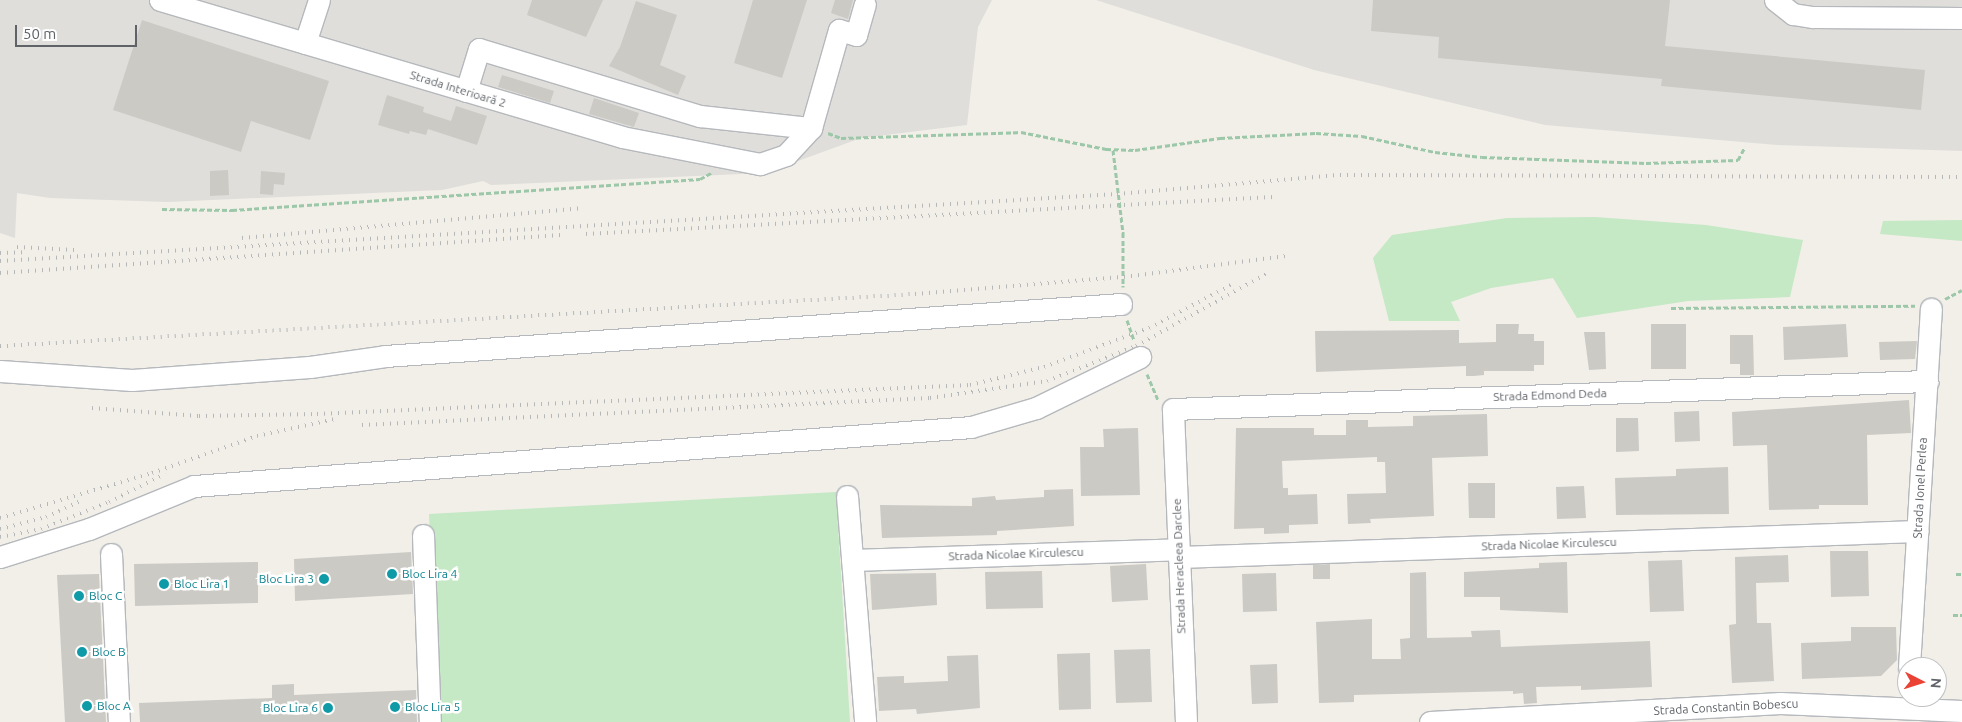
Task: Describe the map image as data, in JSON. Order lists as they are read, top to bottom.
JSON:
{
  "streets": {
    "street": [
      "Strada Interioară 2",
      "Strada Edmond Deda",
      "Strada Ionel Perlea",
      "Strada Nicolae Kirculescu",
      "Strada Heracleea Darclee",
      "Strada Constantin Bobescu"
    ]
  },
  "crossings": [
    ["Strada Edmond Deda", "Strada Ionel Perlea"],
    ["Strada Edmond Deda", "Strada Heracleea Darclee"],
    ["Strada Ionel Perlea", "Strada Nicolae Kirculescu"],
    ["Strada Nicolae Kirculescu", "Strada Heracleea Darclee"]
  ],
  "places": [
    "Bloc Lira 4",
    "Bloc Lira 3",
    "Bloc Lira 1",
    "Bloc C",
    "Bloc B",
    "Bloc A",
    "Bloc Lira 5",
    "Bloc Lira 6"
  ],
  "scale_bar": "50 m",
  "north": "right"
}
